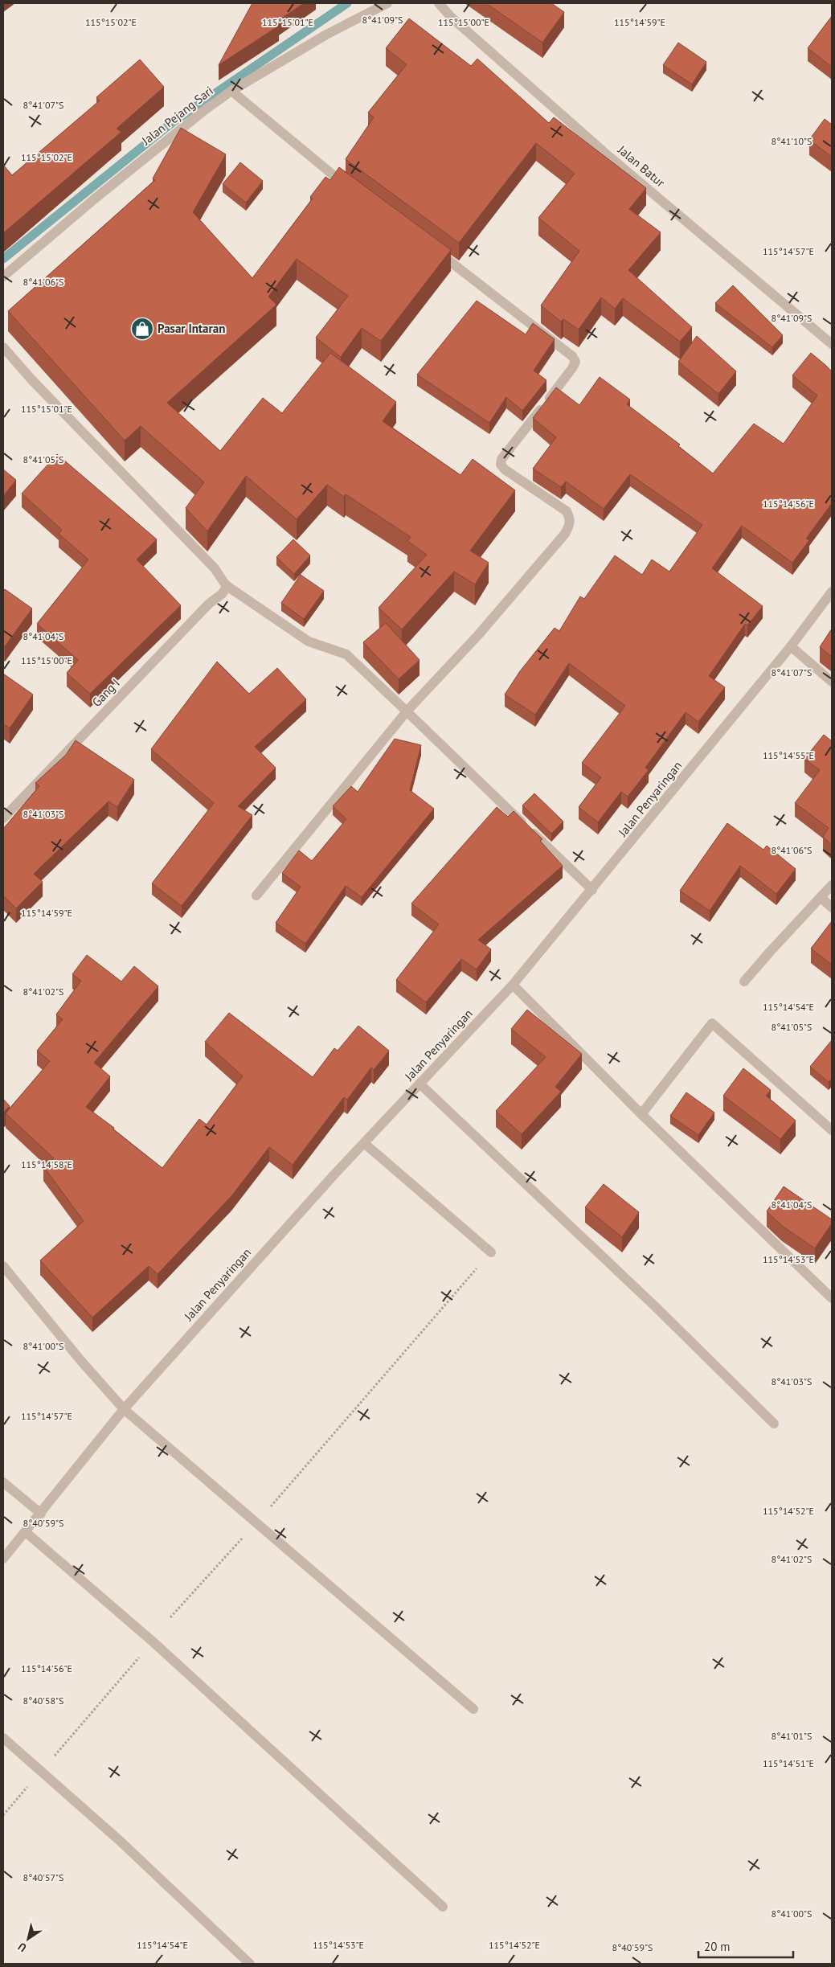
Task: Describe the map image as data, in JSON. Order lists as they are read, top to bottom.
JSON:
{
  "streets": {
    "street": [
      "Jalan Pejang Sari",
      "Jalan Batur",
      "Gang I",
      "Jalan Penyaringan"
    ]
  },
  "places": {
    "shop": ["Pasar Intaran"]
  },
  "scale_bar": "20 m",
  "north": "bottom left",
  "coordinates": [
    "8°41'09\"S",
    "115°15'02\"E",
    "115°15'01\"E",
    "115°15'00\"E",
    "115°14'59\"E",
    "8°41'07\"S",
    "8°41'10\"S",
    "115°14'57\"E",
    "8°41'06\"S",
    "8°41'05\"S",
    "115°14'56\"E",
    "8°41'04\"S",
    "115°14'55\"E",
    "8°41'03\"S",
    "8°41'02\"S",
    "115°14'54\"E",
    "115°14'58\"E",
    "115°14'53\"E",
    "8°41'00\"S",
    "115°14'52\"E",
    "8°40'59\"S",
    "8°40'58\"S",
    "8°41'01\"S",
    "115°14'51\"E",
    "8°40'57\"S"
  ]
}
